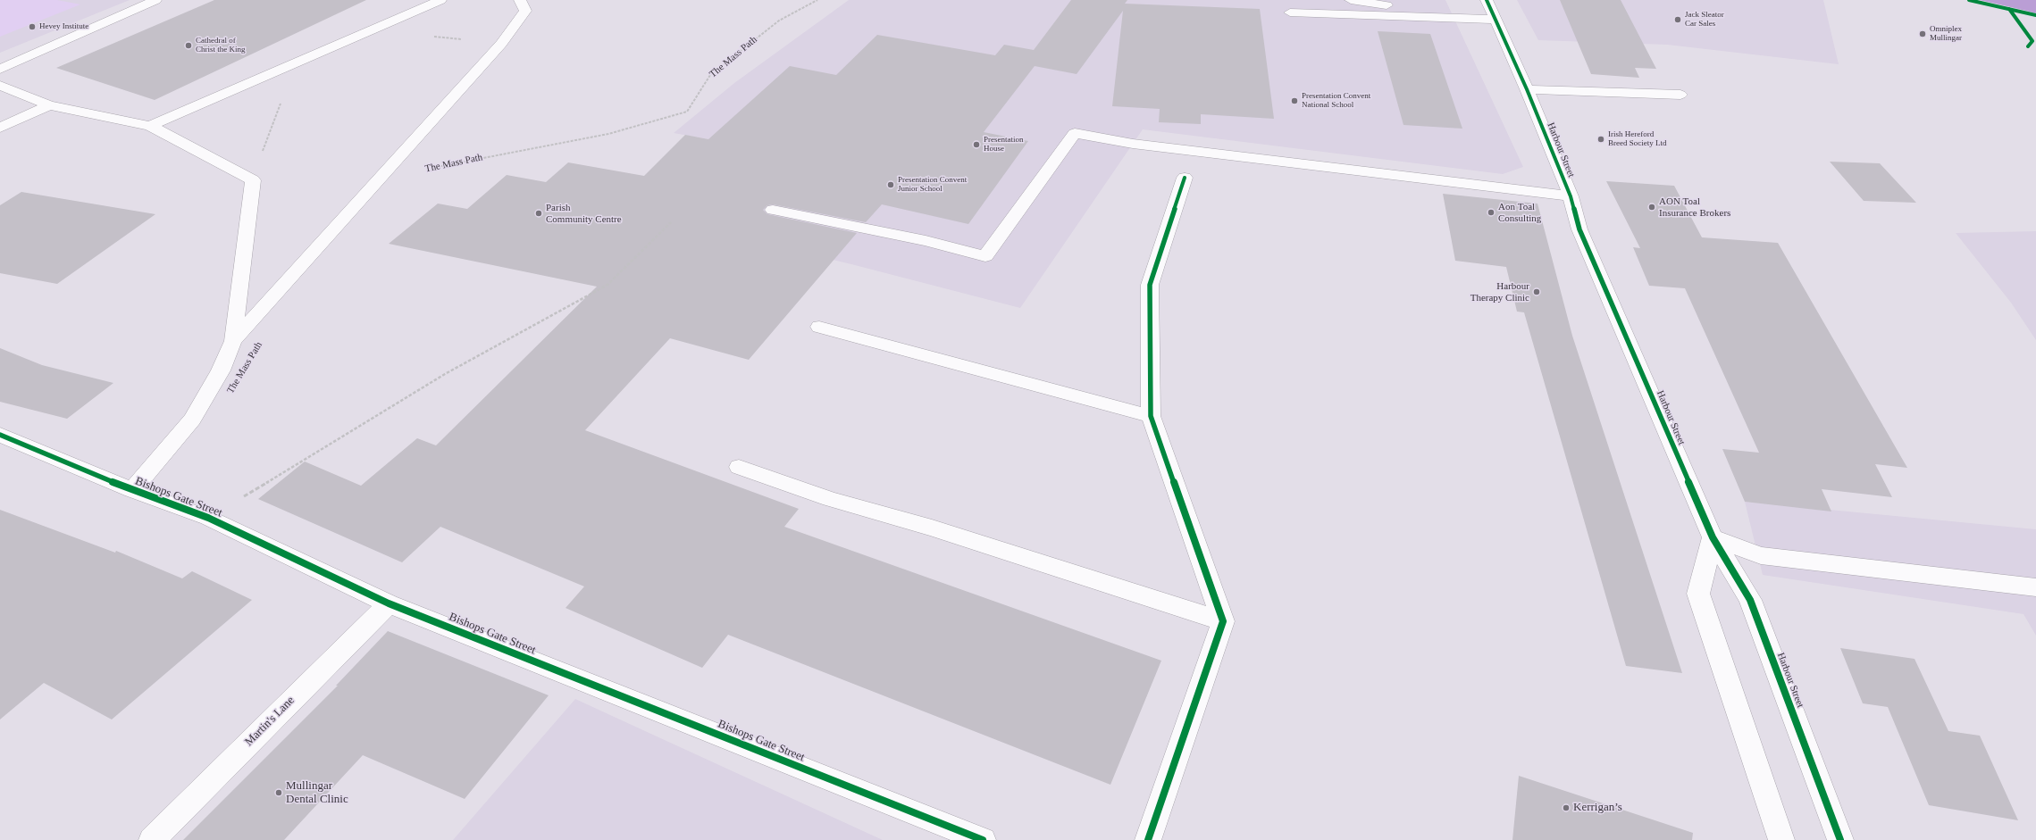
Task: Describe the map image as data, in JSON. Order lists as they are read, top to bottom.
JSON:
{
  "streets": {
    "street": ["Harbour Street", "Bishops Gate Street", "Martin's Lane"],
    "path": ["The Mass Path"]
  },
  "crossings": [
    ["Bishops Gate Street", "Martin's Lane"]
  ],
  "places": [
    "Jack Sleator Car Sales",
    "Hevey Institute",
    "Omniplex Mullingar",
    "Cathedral of Christ the King",
    "Presentation Convent National School",
    "Irish Hereford Breed Society Ltd",
    "Presentation House",
    "Presentation Convent Junior School",
    "AON Toal Insurance Brokers",
    "Aon Toal Consulting",
    "Parish Community Centre",
    "Harbour Therapy Clinic",
    "Mullingar Dental Clinic",
    "Kerrigan’s"
  ]
}
